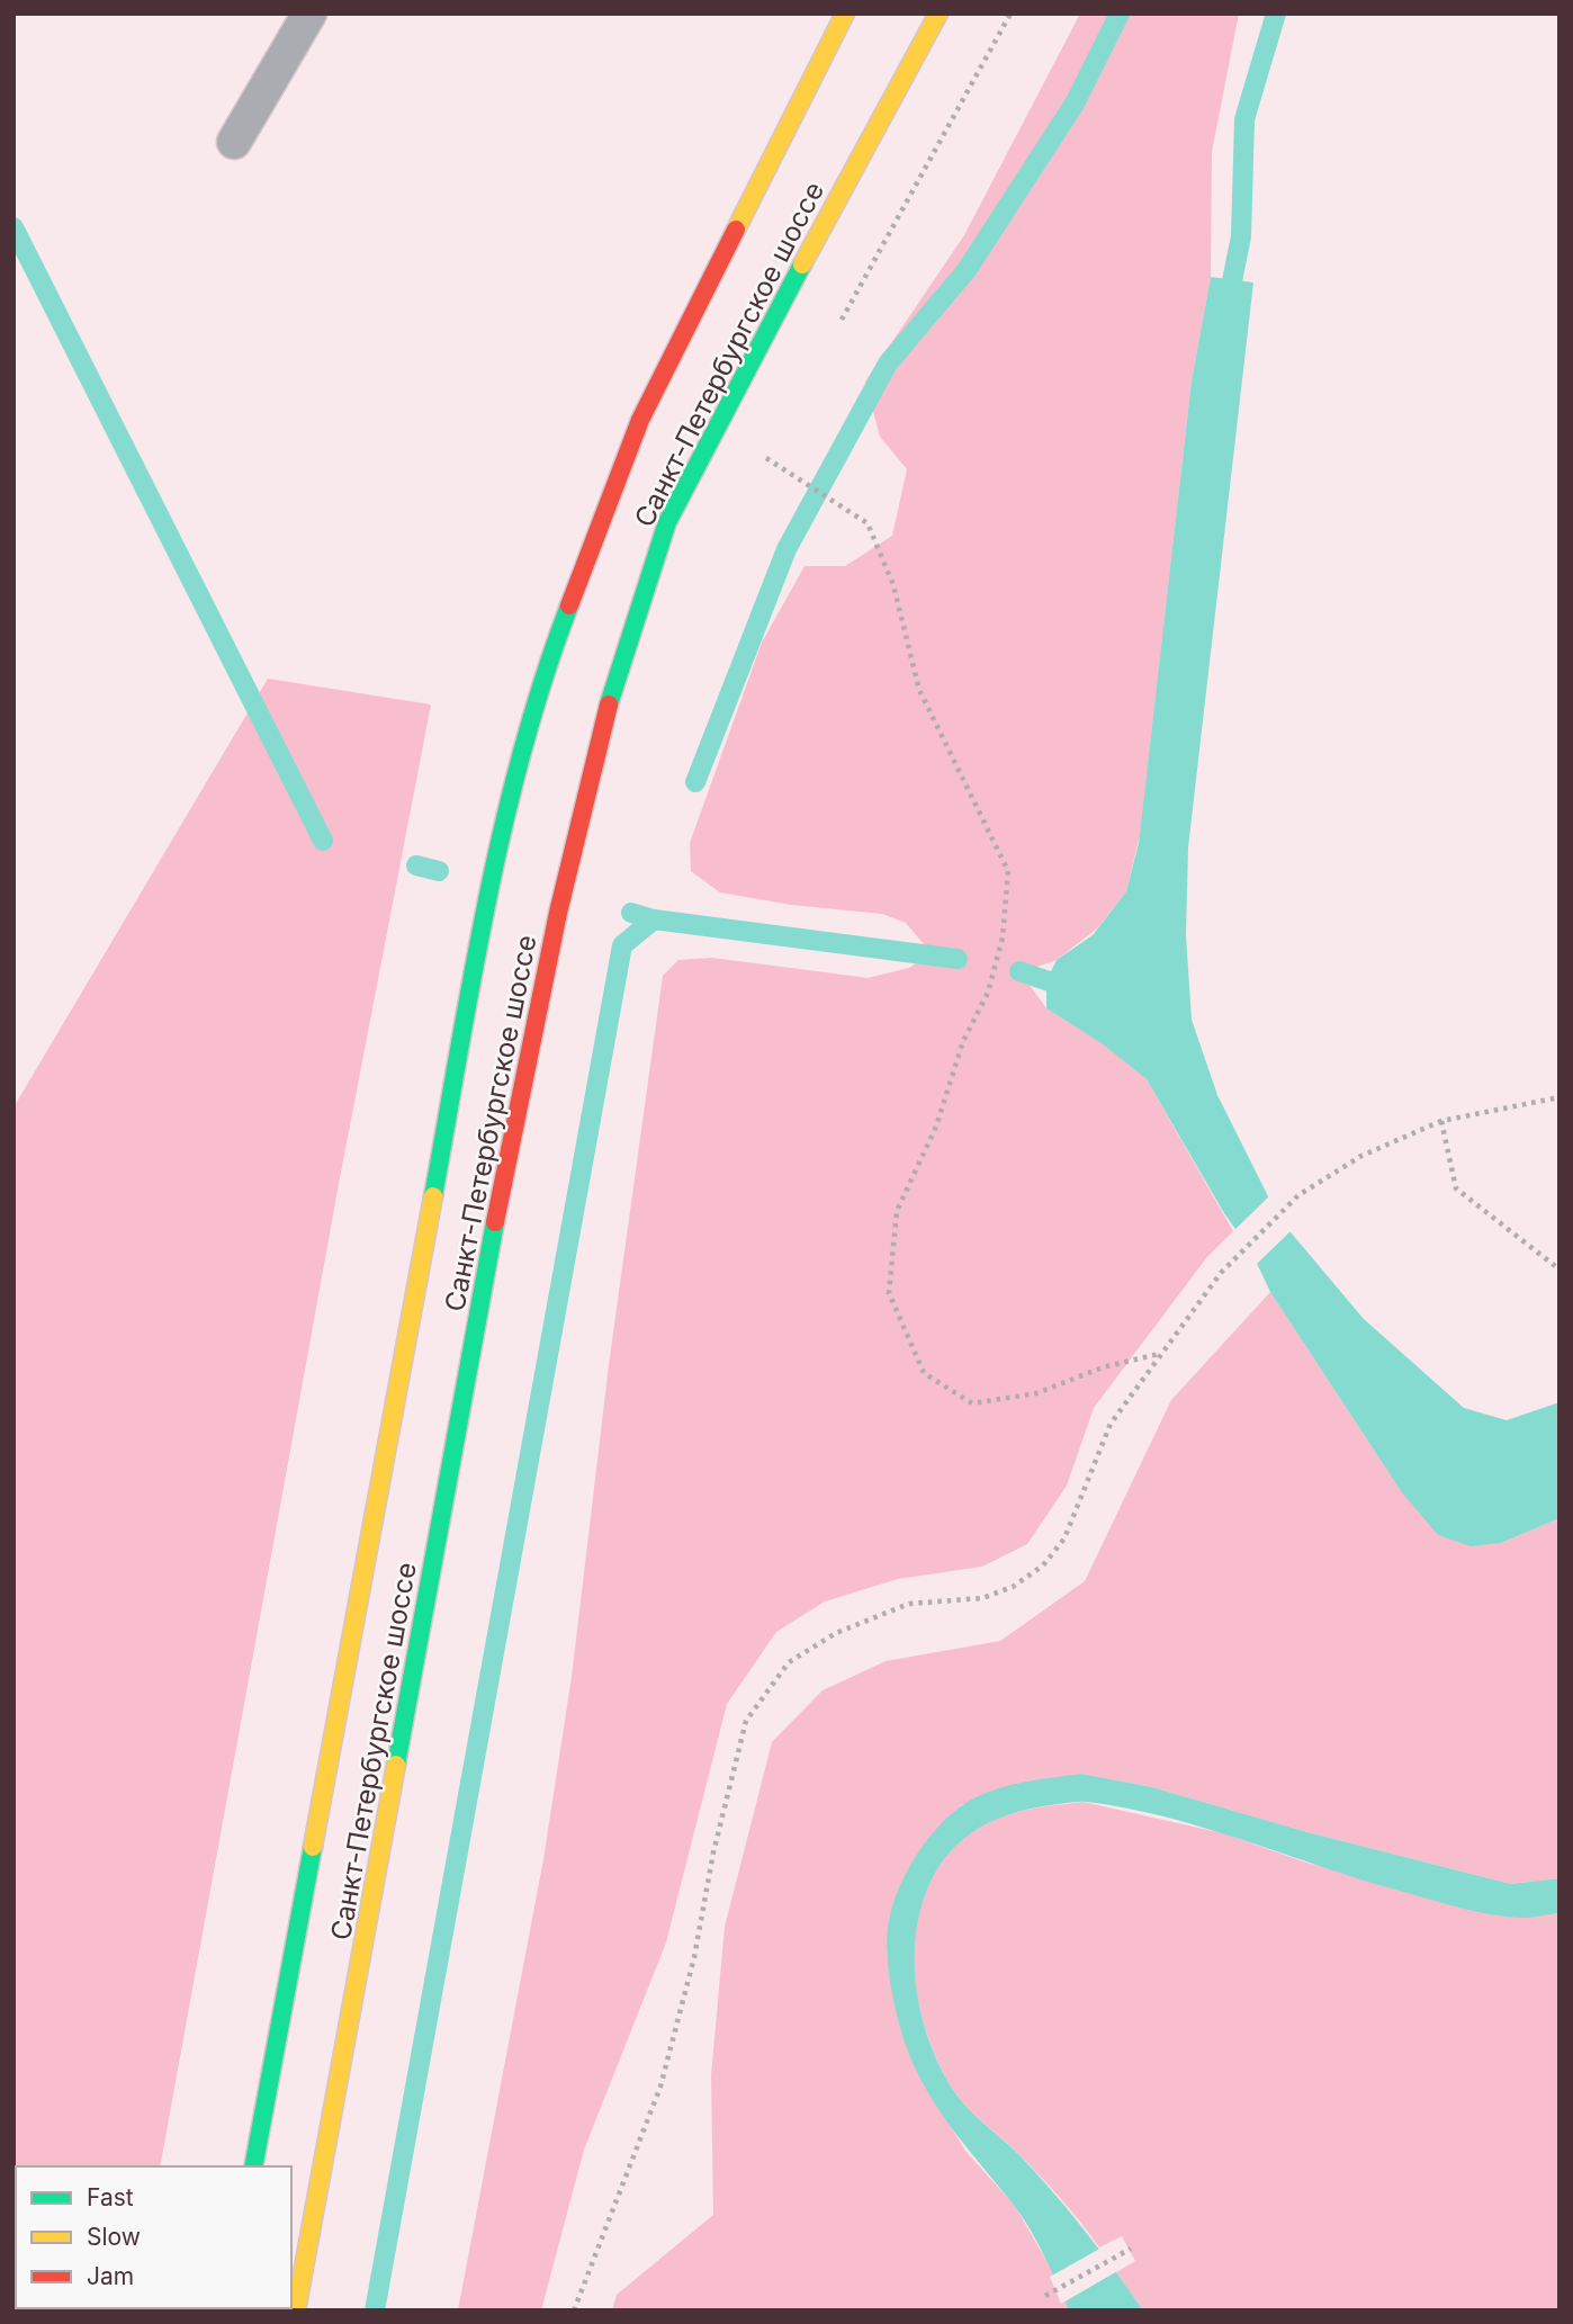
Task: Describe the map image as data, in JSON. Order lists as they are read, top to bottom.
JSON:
{
  "streets": {
    "main road": ["Санкт-Петербургское шоссе"]
  },
  "legend": ["Fast", "Slow", "Jam"]
}
